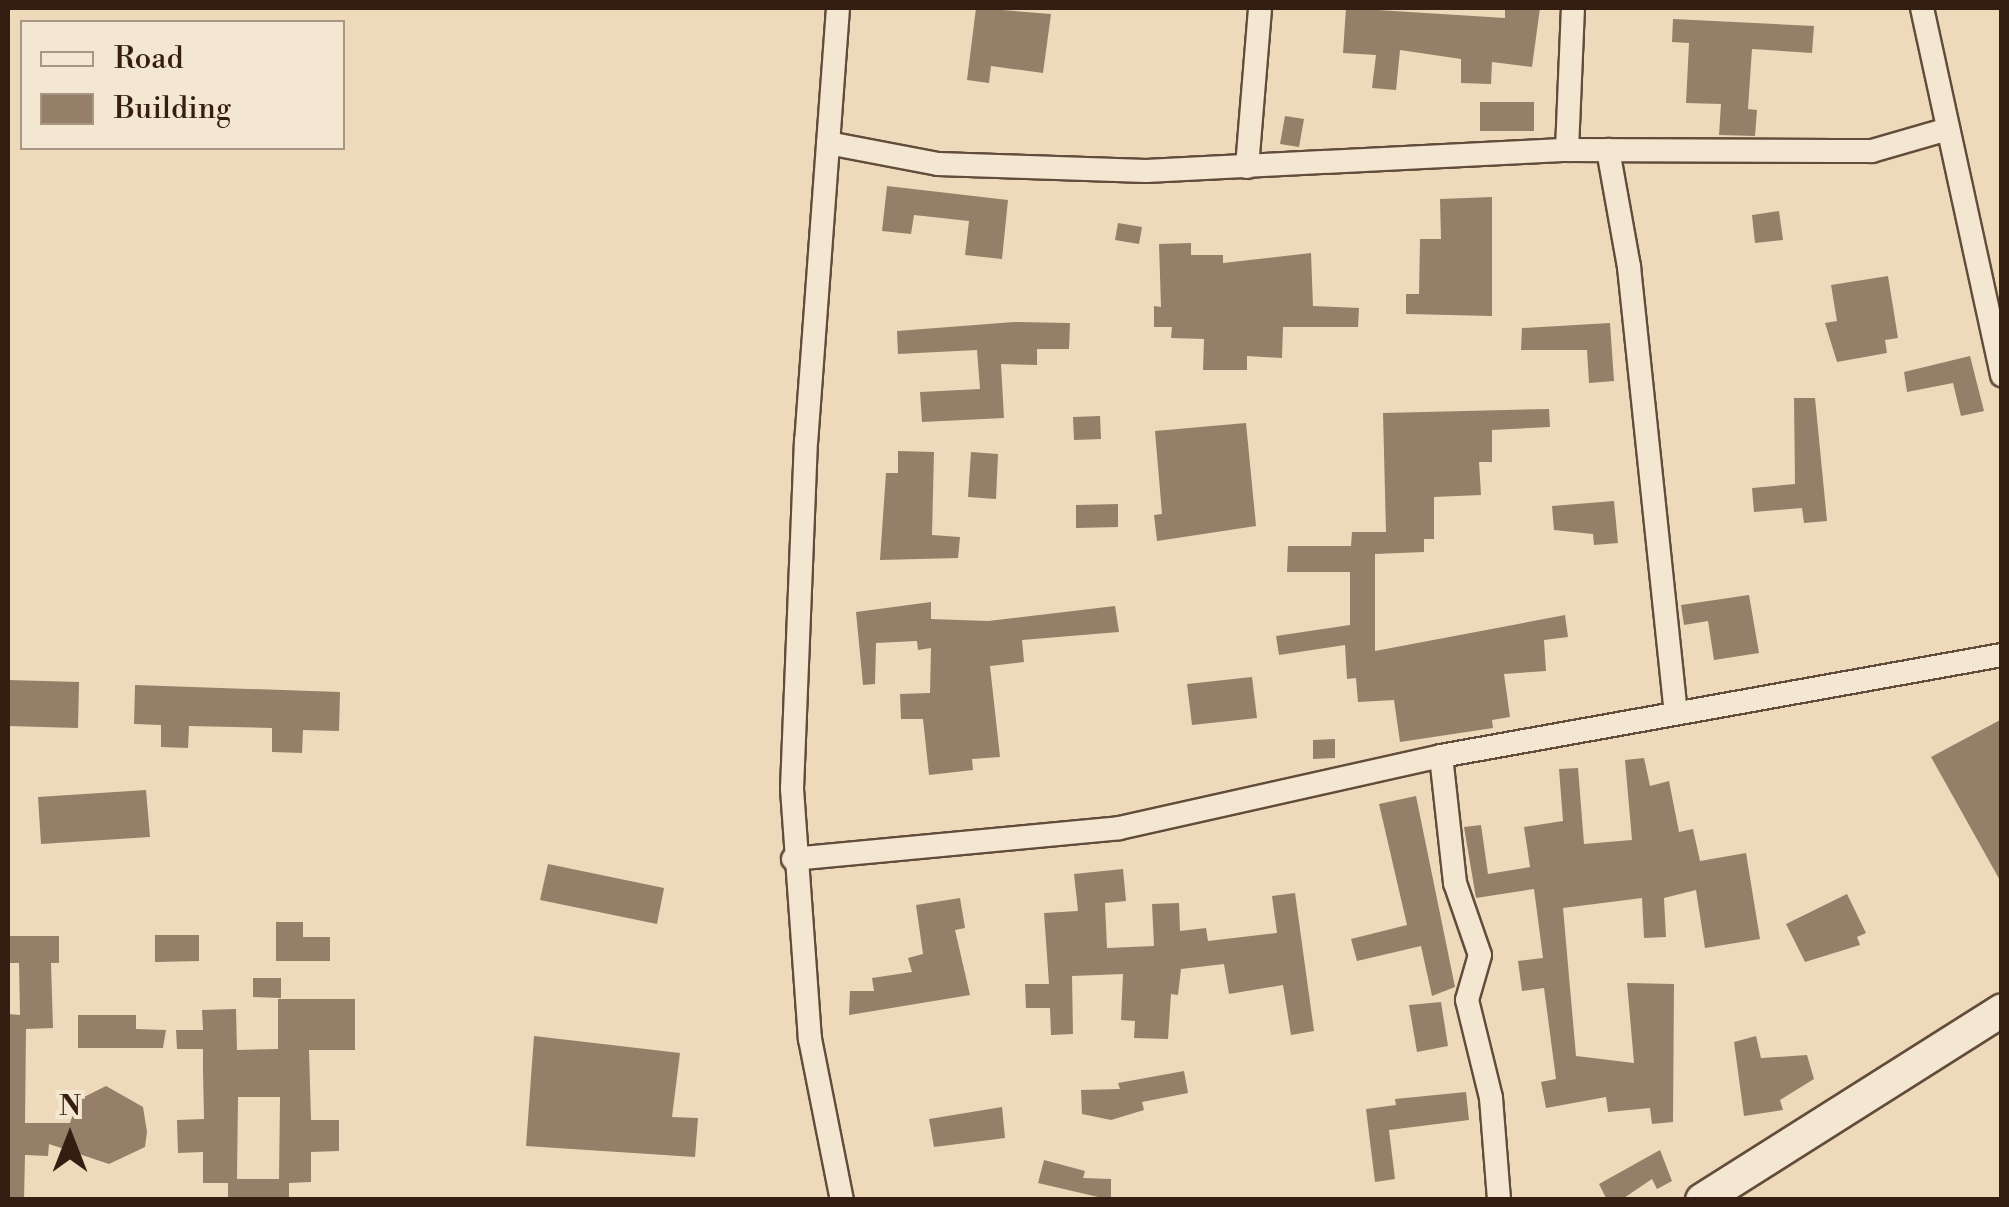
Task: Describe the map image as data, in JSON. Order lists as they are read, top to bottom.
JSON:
{
  "legend": ["Road", "Building"],
  "north": "top"
}
